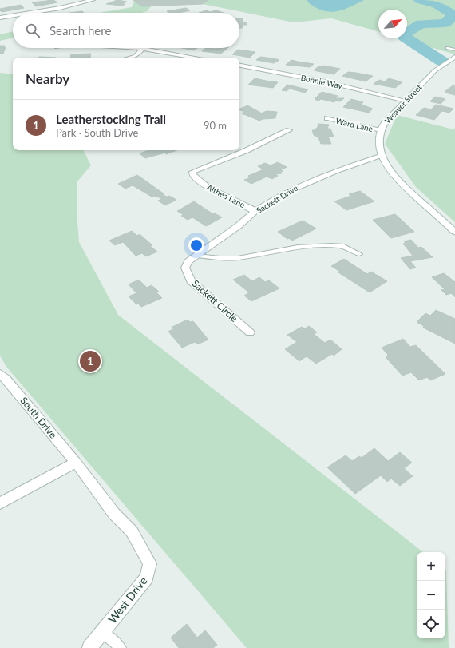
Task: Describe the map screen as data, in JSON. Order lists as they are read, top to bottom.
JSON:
{
  "streets": {
    "street": [
      "Bonnie Way",
      "Weaver Street",
      "Ward Lane",
      "Althea Lane",
      "Sackett Drive",
      "Sackett Circle",
      "South Drive",
      "West Drive"
    ]
  },
  "crossings": [
    ["Bonnie Way", "Weaver Street"],
    ["Weaver Street", "Ward Lane"],
    ["Weaver Street", "Sackett Drive"],
    ["Althea Lane", "Sackett Drive"],
    ["Sackett Drive", "Sackett Circle"],
    ["South Drive", "West Drive"]
  ],
  "north": "top right",
  "page": {
    "search": "Search here",
    "heading": "Nearby",
    "list": [
      {
        "mark": "1",
        "name": "Leatherstocking Trail",
        "note": "Park · South Drive",
        "value": "90 m"
      }
    ],
    "pins": "1",
    "map_buttons": ["+", "−"]
  }
}
